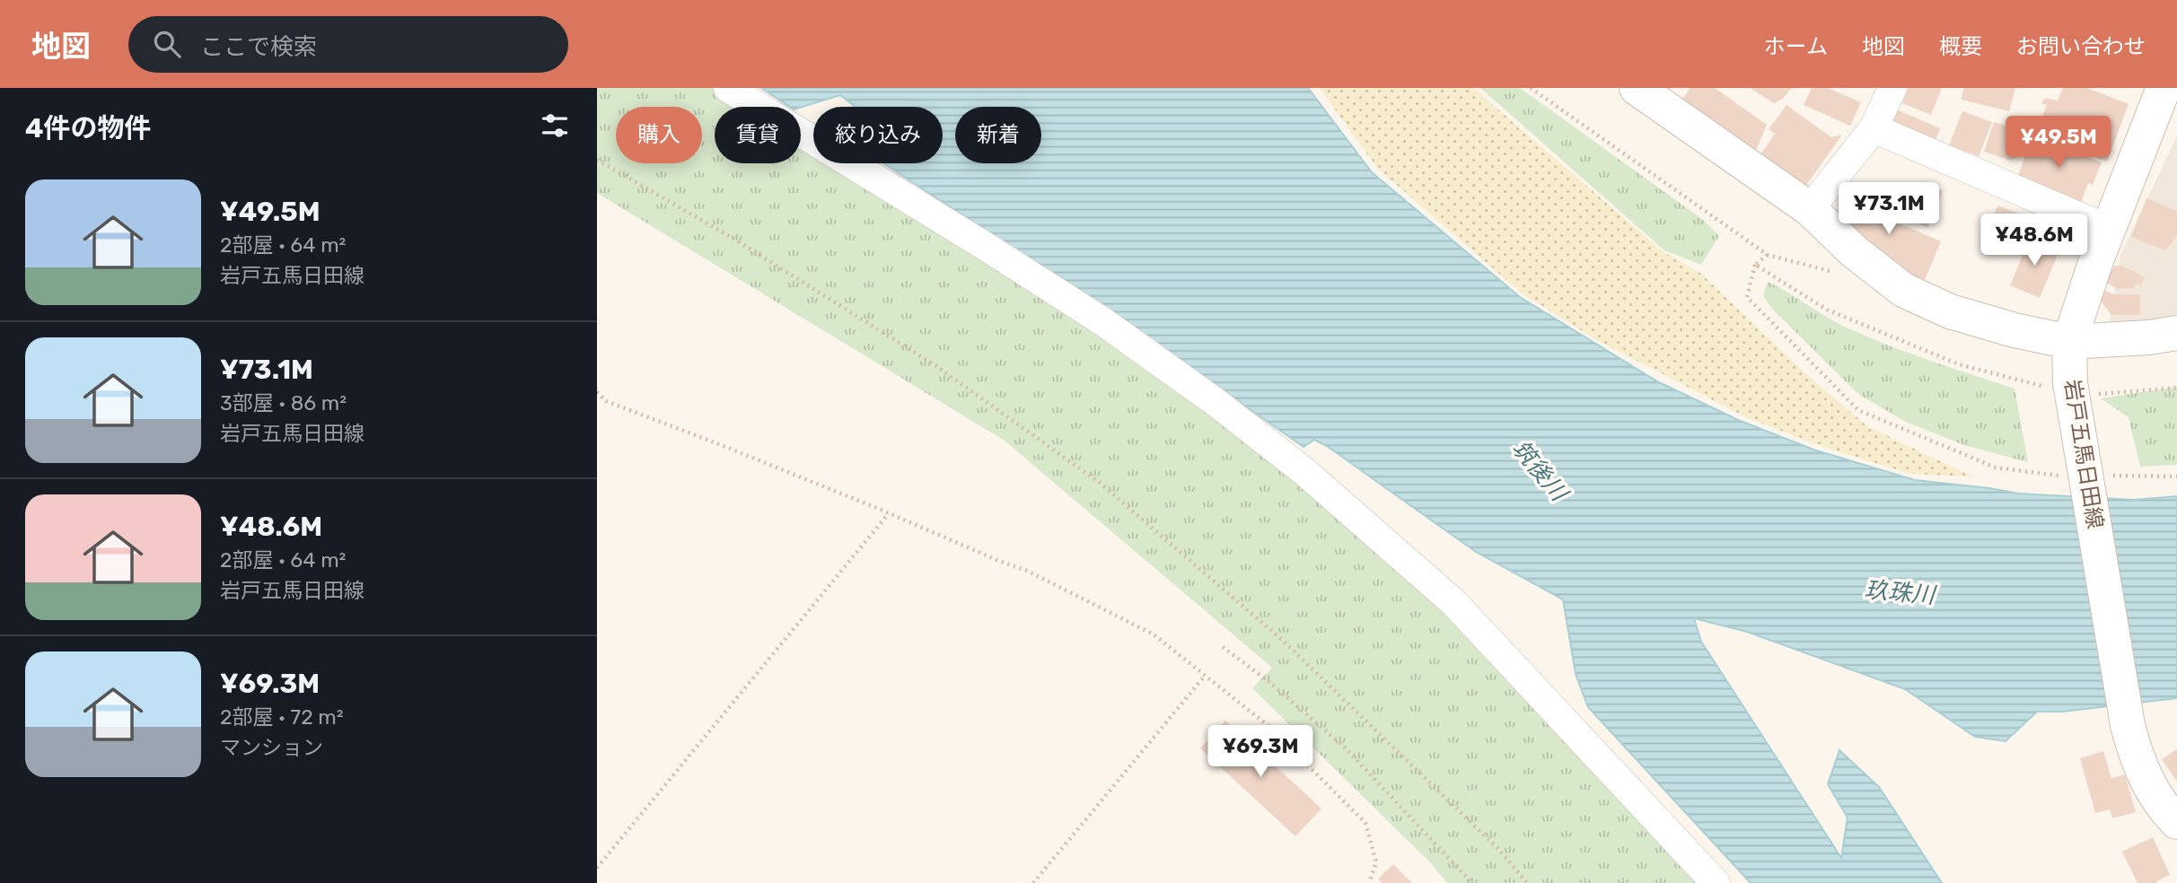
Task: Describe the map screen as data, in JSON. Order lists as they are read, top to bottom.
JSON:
{
  "streets": {
    "main road": ["岩戸五馬日田線"]
  },
  "water": ["筑後川", "玖珠川"],
  "page": {
    "header": "地図",
    "search": "ここで検索",
    "nav": [
      "ホーム",
      "地図",
      "概要",
      "お問い合わせ"
    ],
    "heading": "4件の物件",
    "chip": [
      "購入",
      "賃貸",
      "絞り込み",
      "新着"
    ],
    "price": [
      "¥49.5M",
      "¥73.1M",
      "¥48.6M",
      "¥69.3M"
    ],
    "list": [
      {
        "name": "¥49.5M",
        "note": "2部屋 · 64 m² · 岩戸五馬日田線"
      },
      {
        "name": "¥73.1M",
        "note": "3部屋 · 86 m² · 岩戸五馬日田線"
      },
      {
        "name": "¥48.6M",
        "note": "2部屋 · 64 m² · 岩戸五馬日田線"
      },
      {
        "name": "¥69.3M",
        "note": "2部屋 · 72 m² · マンション"
      }
    ]
  }
}
